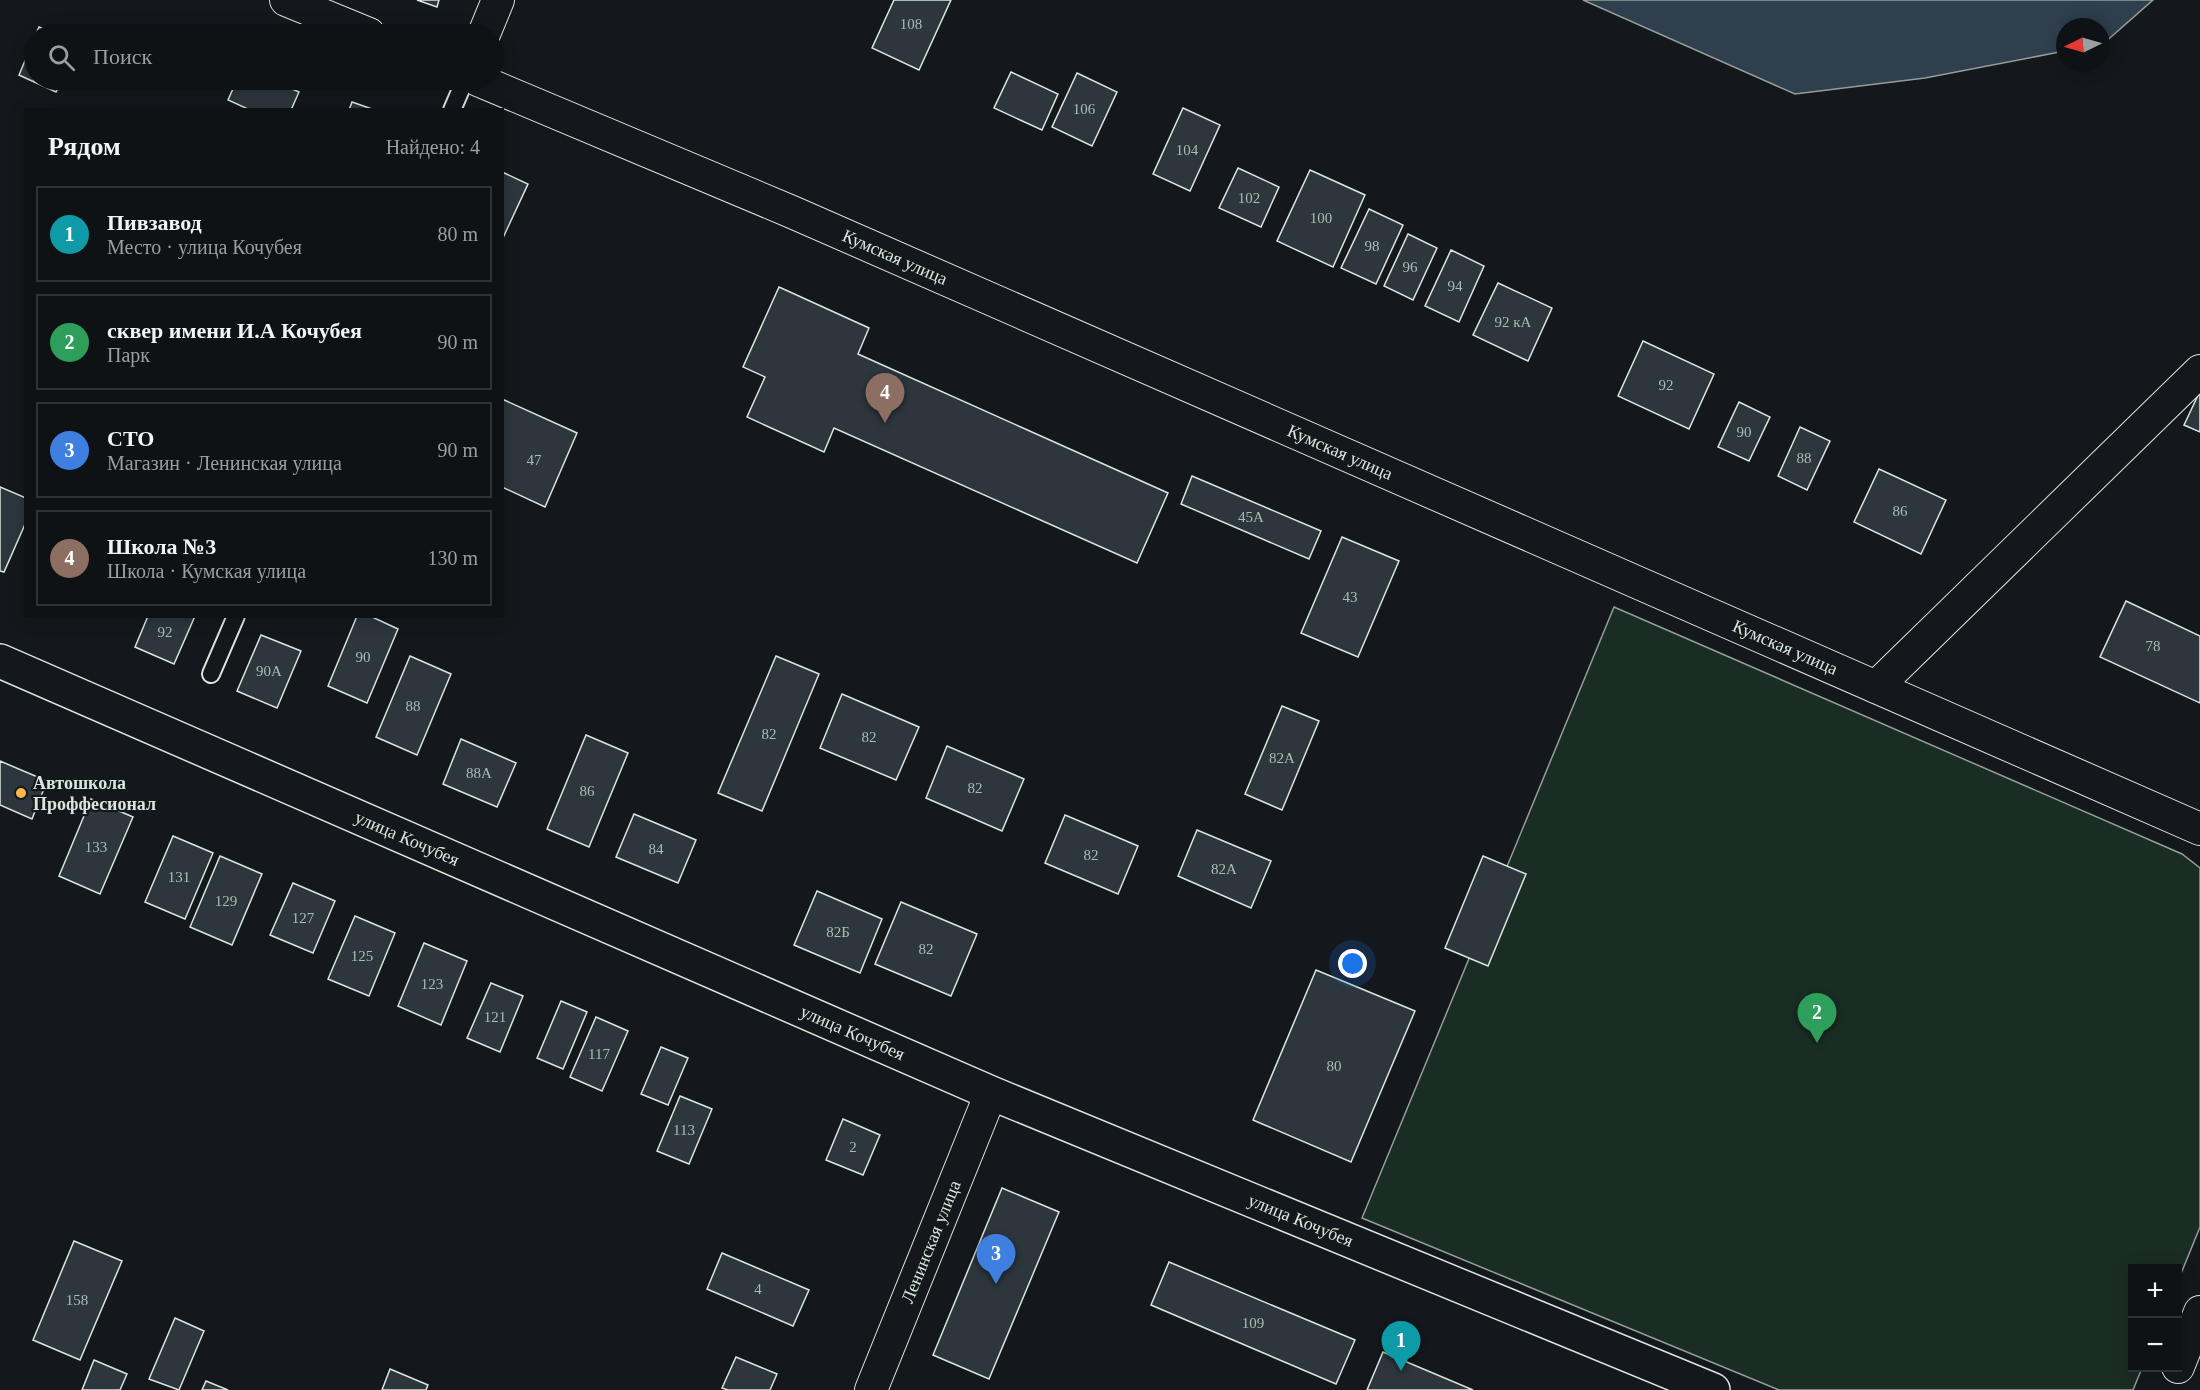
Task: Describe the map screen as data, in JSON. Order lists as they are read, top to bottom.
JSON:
{
  "streets": {
    "main road": ["улица Кочубея"],
    "street": ["Кумская улица", "Ленинская улица"]
  },
  "crossings": [
    ["улица Кочубея", "Ленинская улица"]
  ],
  "places": ["Автошкола Проффесионал"],
  "house_numbers": [
    "108",
    "106",
    "104",
    "102",
    "100",
    "98",
    "96",
    "94",
    "92 кА",
    "92",
    "90",
    "88",
    "47",
    "86",
    "45А",
    "43",
    "92",
    "78",
    "90",
    "90А",
    "88",
    "82",
    "82",
    "82А",
    "88А",
    "82",
    "86",
    "133",
    "84",
    "82",
    "82А",
    "131",
    "129",
    "127",
    "82Б",
    "82",
    "125",
    "123",
    "121",
    "117",
    "80",
    "113",
    "2",
    "4",
    "158",
    "109"
  ],
  "north": "left",
  "page": {
    "search": "Поиск",
    "heading": ["Рядом", "Найдено: 4"],
    "list": [
      {
        "mark": "1",
        "name": "Пивзавод",
        "note": "Место · улица Кочубея",
        "value": "80 m"
      },
      {
        "mark": "2",
        "name": "сквер имени И.А Кочубея",
        "note": "Парк",
        "value": "90 m"
      },
      {
        "mark": "3",
        "name": "СТО",
        "note": "Магазин · Ленинская улица",
        "value": "90 m"
      },
      {
        "mark": "4",
        "name": "Школа №3",
        "note": "Школа · Кумская улица",
        "value": "130 m"
      }
    ],
    "pins": [
      "4",
      "2",
      "3",
      "1"
    ],
    "map_buttons": ["+", "−"]
  }
}
